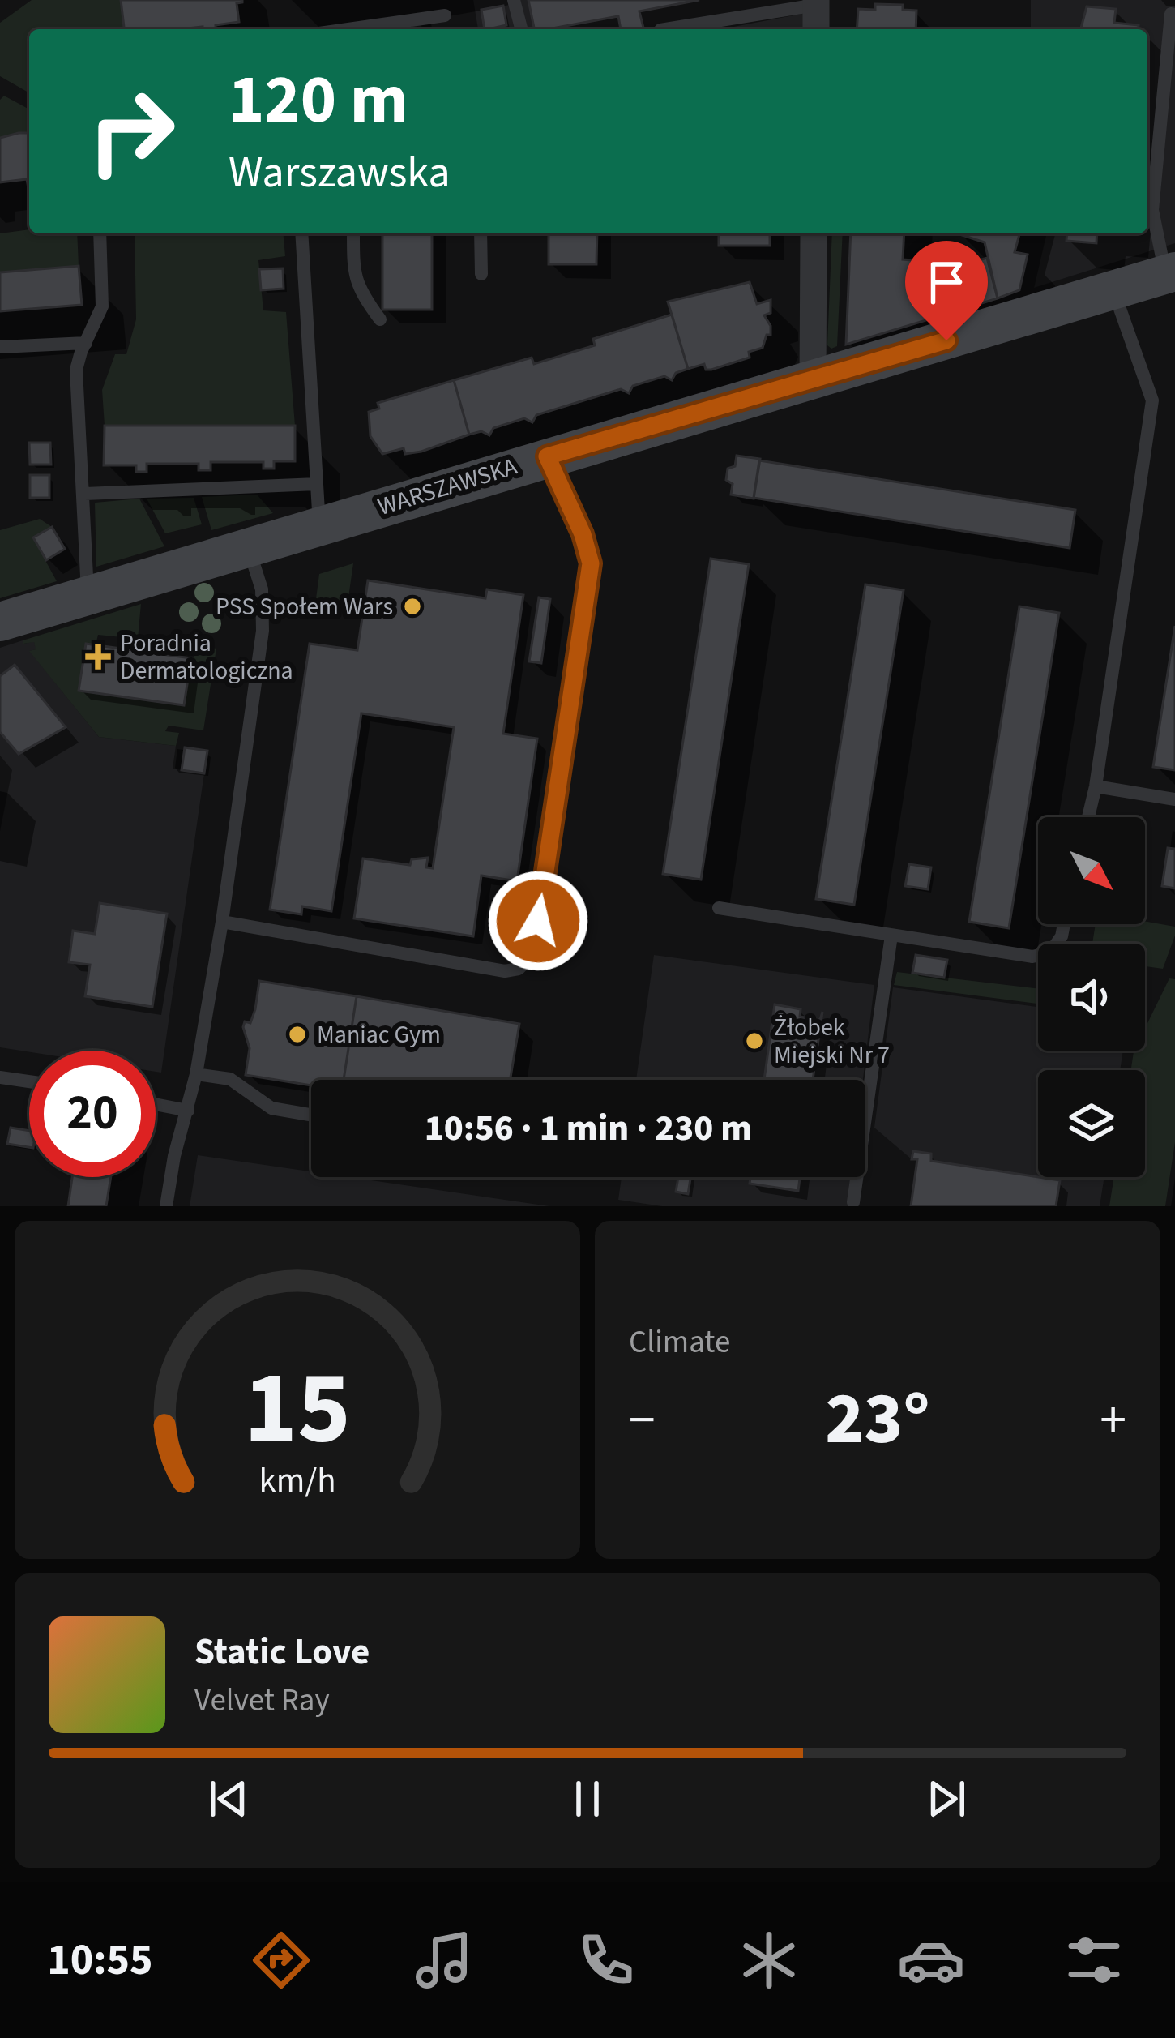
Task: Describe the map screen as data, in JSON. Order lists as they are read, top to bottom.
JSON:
{
  "streets": {
    "street": ["WARSZAWSKA"]
  },
  "places": {
    "other": ["PSS Społem Wars", "Maniac Gym", "Żłobek Miejski Nr 7"],
    "health": ["Poradnia Dermatologiczna"]
  },
  "north": "bottom right",
  "page": {
    "turn": ["120 m", "Warszawska"],
    "limit": "20",
    "trip": "10:56 · 1 min · 230 m",
    "tile": "Climate",
    "heat": ["−", "23°", "+"],
    "song": ["Static Love", "Velvet Ray"],
    "tabs": "10:55",
    "gauge": ["15", "km/h"]
  }
}
